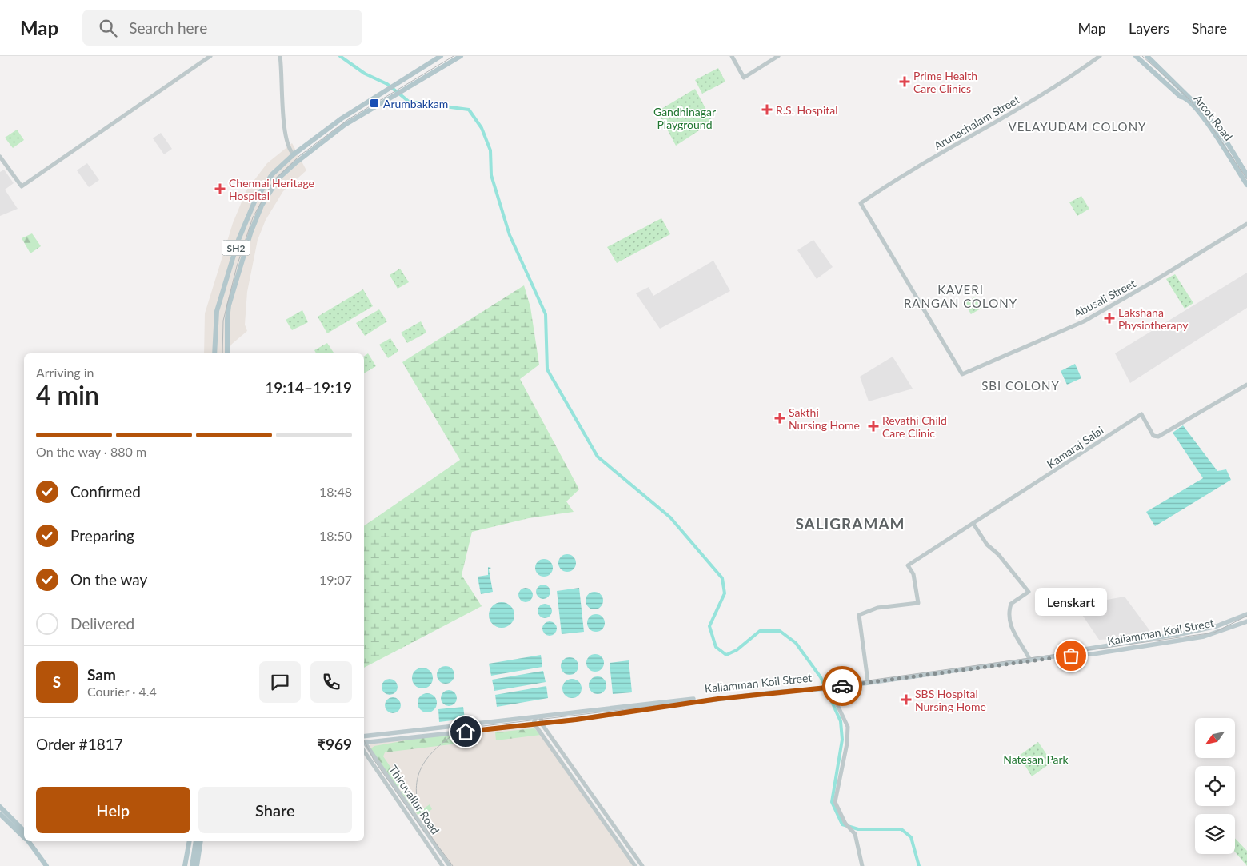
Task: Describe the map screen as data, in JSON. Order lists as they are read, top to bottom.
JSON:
{
  "streets": {
    "main road": ["Arcot Road", "SH2", "Kaliamman Koil Street"],
    "street": [
      "Arunachalam Street",
      "Abusali Street",
      "Kamaraj Salai",
      "Thiruvallur Road"
    ]
  },
  "crossings": [
    ["Arunachalam Street", "Abusali Street"],
    ["Kamaraj Salai", "Kaliamman Koil Street"]
  ],
  "districts": [
    "VELAYUDAM COLONY",
    "KAVERI RANGAN COLONY",
    "SBI COLONY",
    "SALIGRAMAM"
  ],
  "parks": ["Gandhinagar Playground", "Natesan Park"],
  "places": {
    "health": [
      "Prime Health Care Clinics",
      "R.S. Hospital",
      "Chennai Heritage Hospital",
      "Lakshana Physiotherapy",
      "Sakthi Nursing Home",
      "Revathi Child Care Clinic",
      "SBS Hospital Nursing Home"
    ],
    "transit": ["Arumbakkam"],
    "other": ["Lenskart"]
  },
  "north": "bottom left",
  "page": {
    "header": "Map",
    "search": "Search here",
    "nav": ["Map", "Layers", "Share"],
    "heading": ["4 min", "Arriving in", "19:14–19:19"],
    "panel": [
      "Sam",
      "Courier · 4.4",
      "Order #1817",
      "₹969"
    ],
    "bar": "On the way · 880 m",
    "list": [
      ["Confirmed", "18:48"],
      ["Preparing", "18:50"],
      ["On the way", "19:07"],
      "Delivered"
    ],
    "bubble": "Lenskart",
    "round": "S",
    "buttons": ["Help", "Share"]
  }
}
